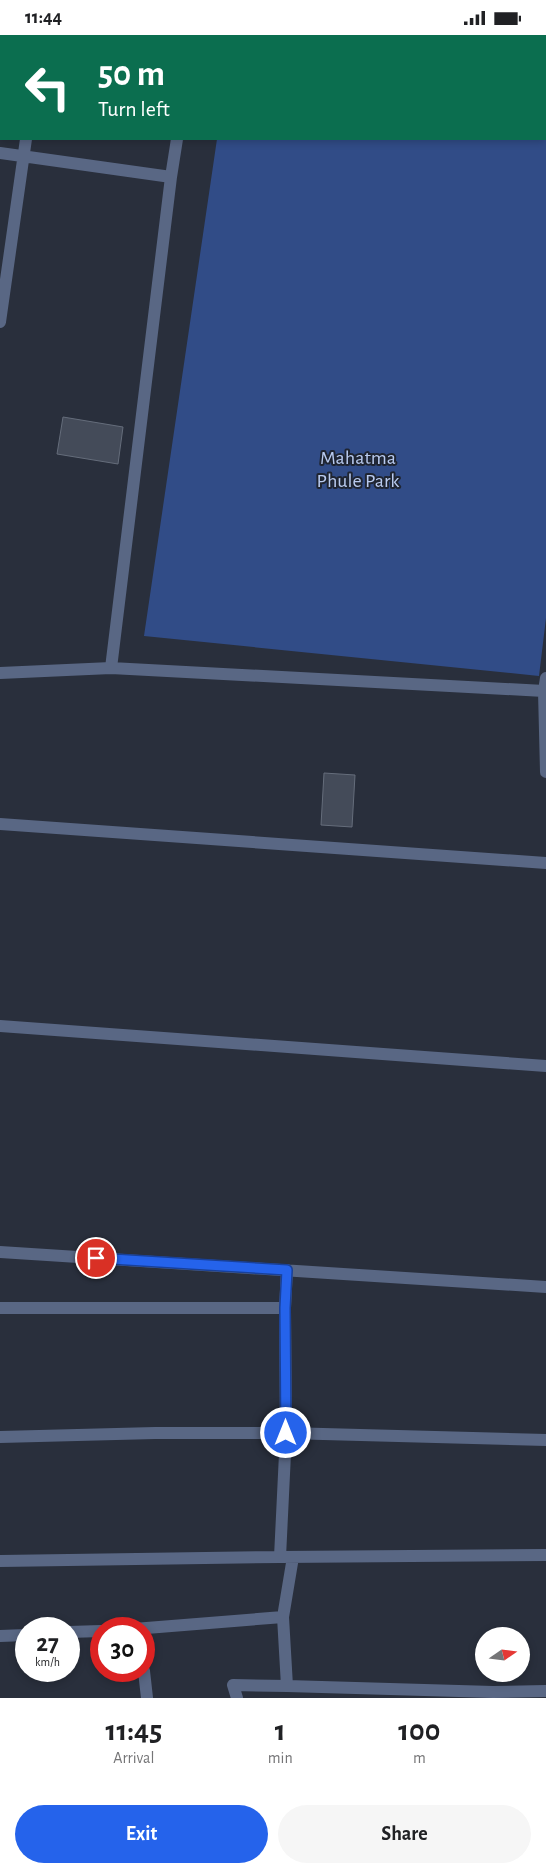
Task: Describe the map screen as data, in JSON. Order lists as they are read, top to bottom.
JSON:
{
  "parks": ["Mahatma Phule Park"],
  "north": "right",
  "page": {
    "status": "11:44",
    "turn": ["50 m", "Turn left"],
    "speed": "27 km/h",
    "limit": "30",
    "eta": [
      "11:45",
      "Arrival",
      "1",
      "min",
      "100",
      "m"
    ],
    "buttons": ["Exit", "Share"]
  }
}
